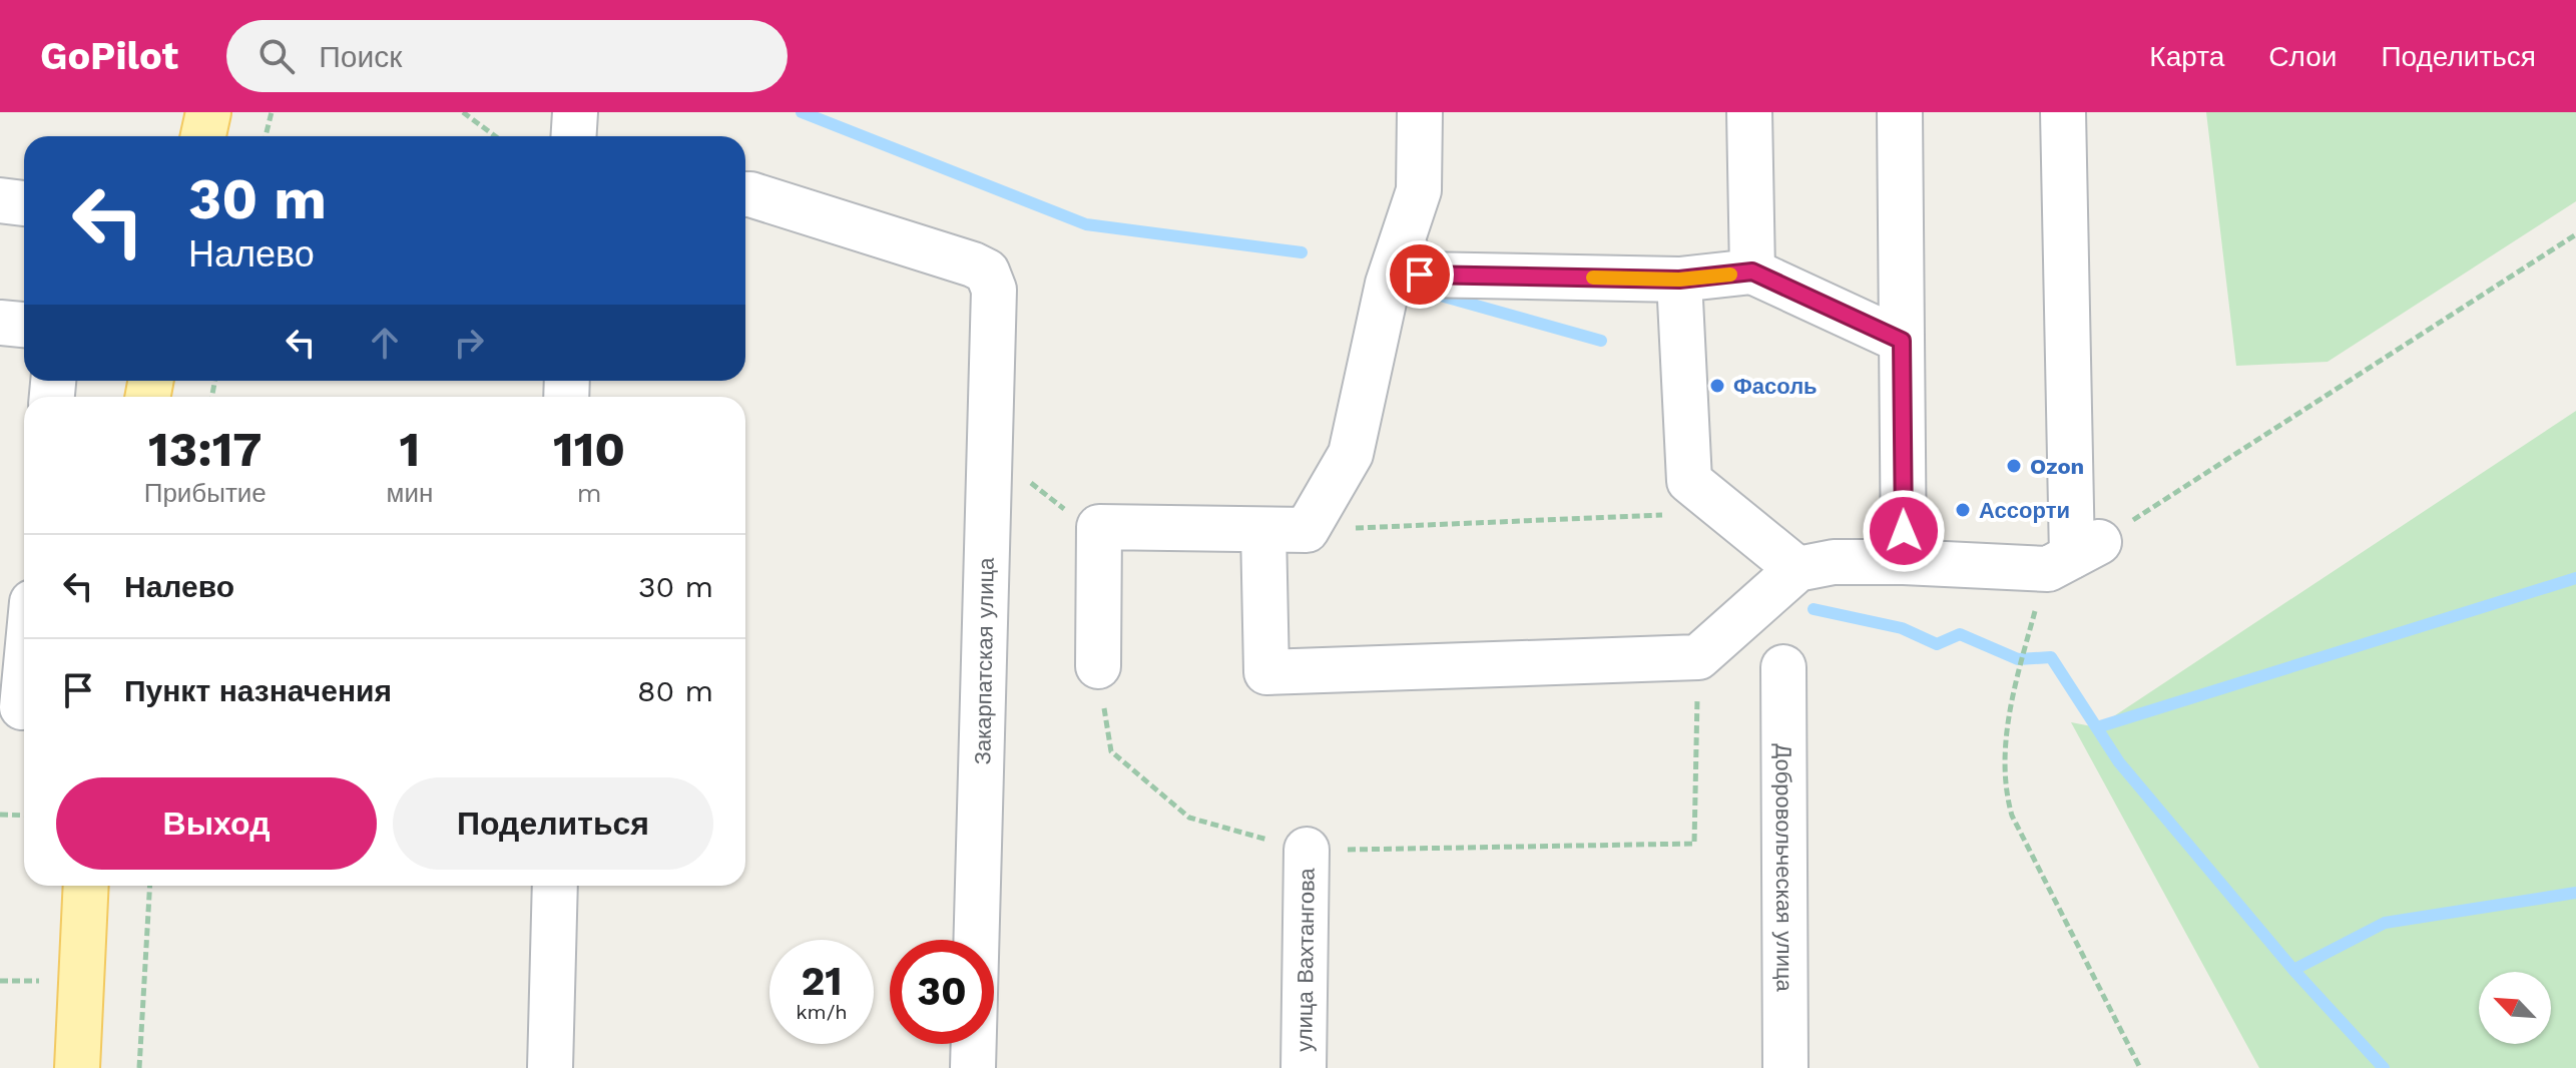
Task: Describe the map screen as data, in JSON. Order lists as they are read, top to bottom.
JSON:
{
  "streets": {
    "street": ["Закарпатская улица", "Добровольческая улица", "улица Вахтангова"]
  },
  "places": ["Фасоль", "Ozon", "Ассорти"],
  "north": "top left",
  "page": {
    "header": "GoPilot",
    "search": "Поиск",
    "nav": ["Карта", "Слои", "Поделиться"],
    "turn": ["30 m", "Налево"],
    "eta": [
      "13:17",
      "Прибытие",
      "1",
      "мин",
      "110",
      "m"
    ],
    "list": [
      {
        "name": "Налево",
        "value": "30 m"
      },
      {
        "name": "Пункт назначения",
        "value": "80 m"
      }
    ],
    "buttons": ["Выход", "Поделиться"],
    "speed": "21 km/h",
    "limit": "30"
  }
}
